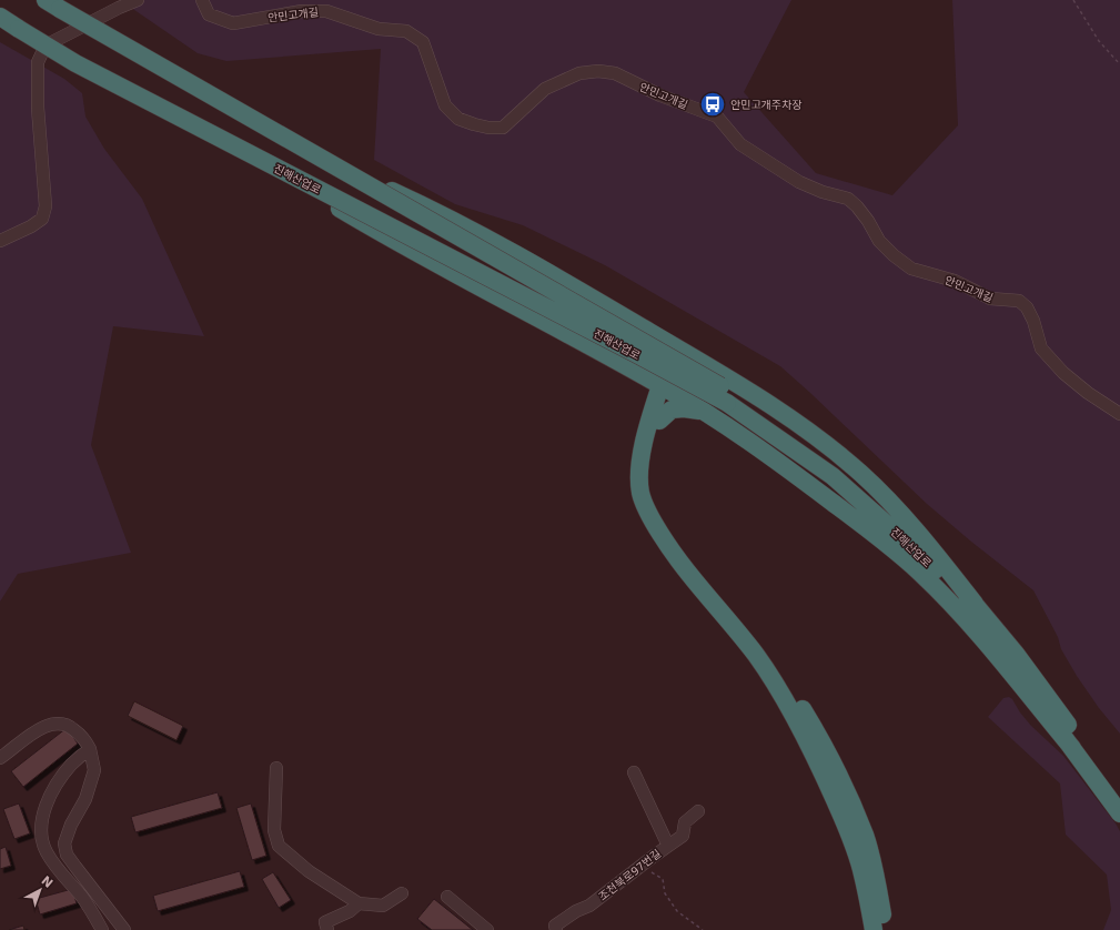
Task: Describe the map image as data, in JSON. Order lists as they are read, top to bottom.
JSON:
{
  "streets": {
    "highway": ["진해산업로"],
    "street": ["안민고개길", "조천북로97번길"]
  },
  "places": {
    "bus stop": ["안민고개주차장"]
  },
  "north": "top right"
}
